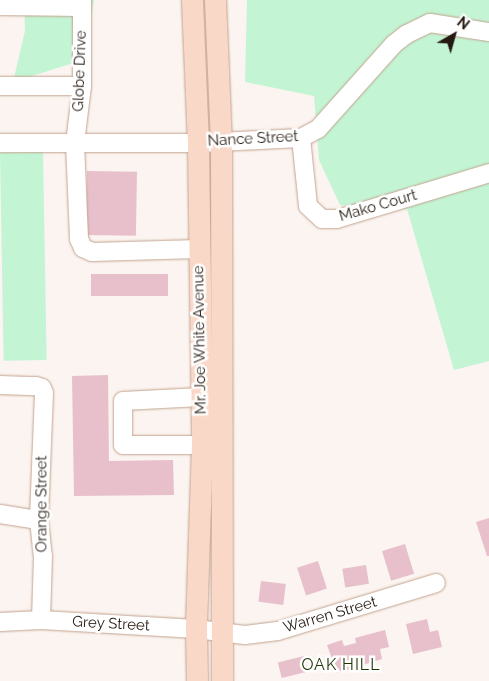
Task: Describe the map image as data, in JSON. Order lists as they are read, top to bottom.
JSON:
{
  "streets": {
    "main road": ["Mr. Joe White Avenue"],
    "street": [
      "Globe Drive",
      "Nance Street",
      "Mako Court",
      "Orange Street",
      "Warren Street",
      "Grey Street"
    ]
  },
  "crossings": [
    ["Globe Drive", "Nance Street"],
    ["Globe Drive", "Mr. Joe White Avenue"],
    ["Nance Street", "Mako Court"],
    ["Nance Street", "Mr. Joe White Avenue"],
    ["Mr. Joe White Avenue", "Warren Street"],
    ["Mr. Joe White Avenue", "Grey Street"],
    ["Orange Street", "Grey Street"],
    ["Warren Street", "Grey Street"]
  ],
  "districts": ["OAK HILL"],
  "north": "top right"
}
